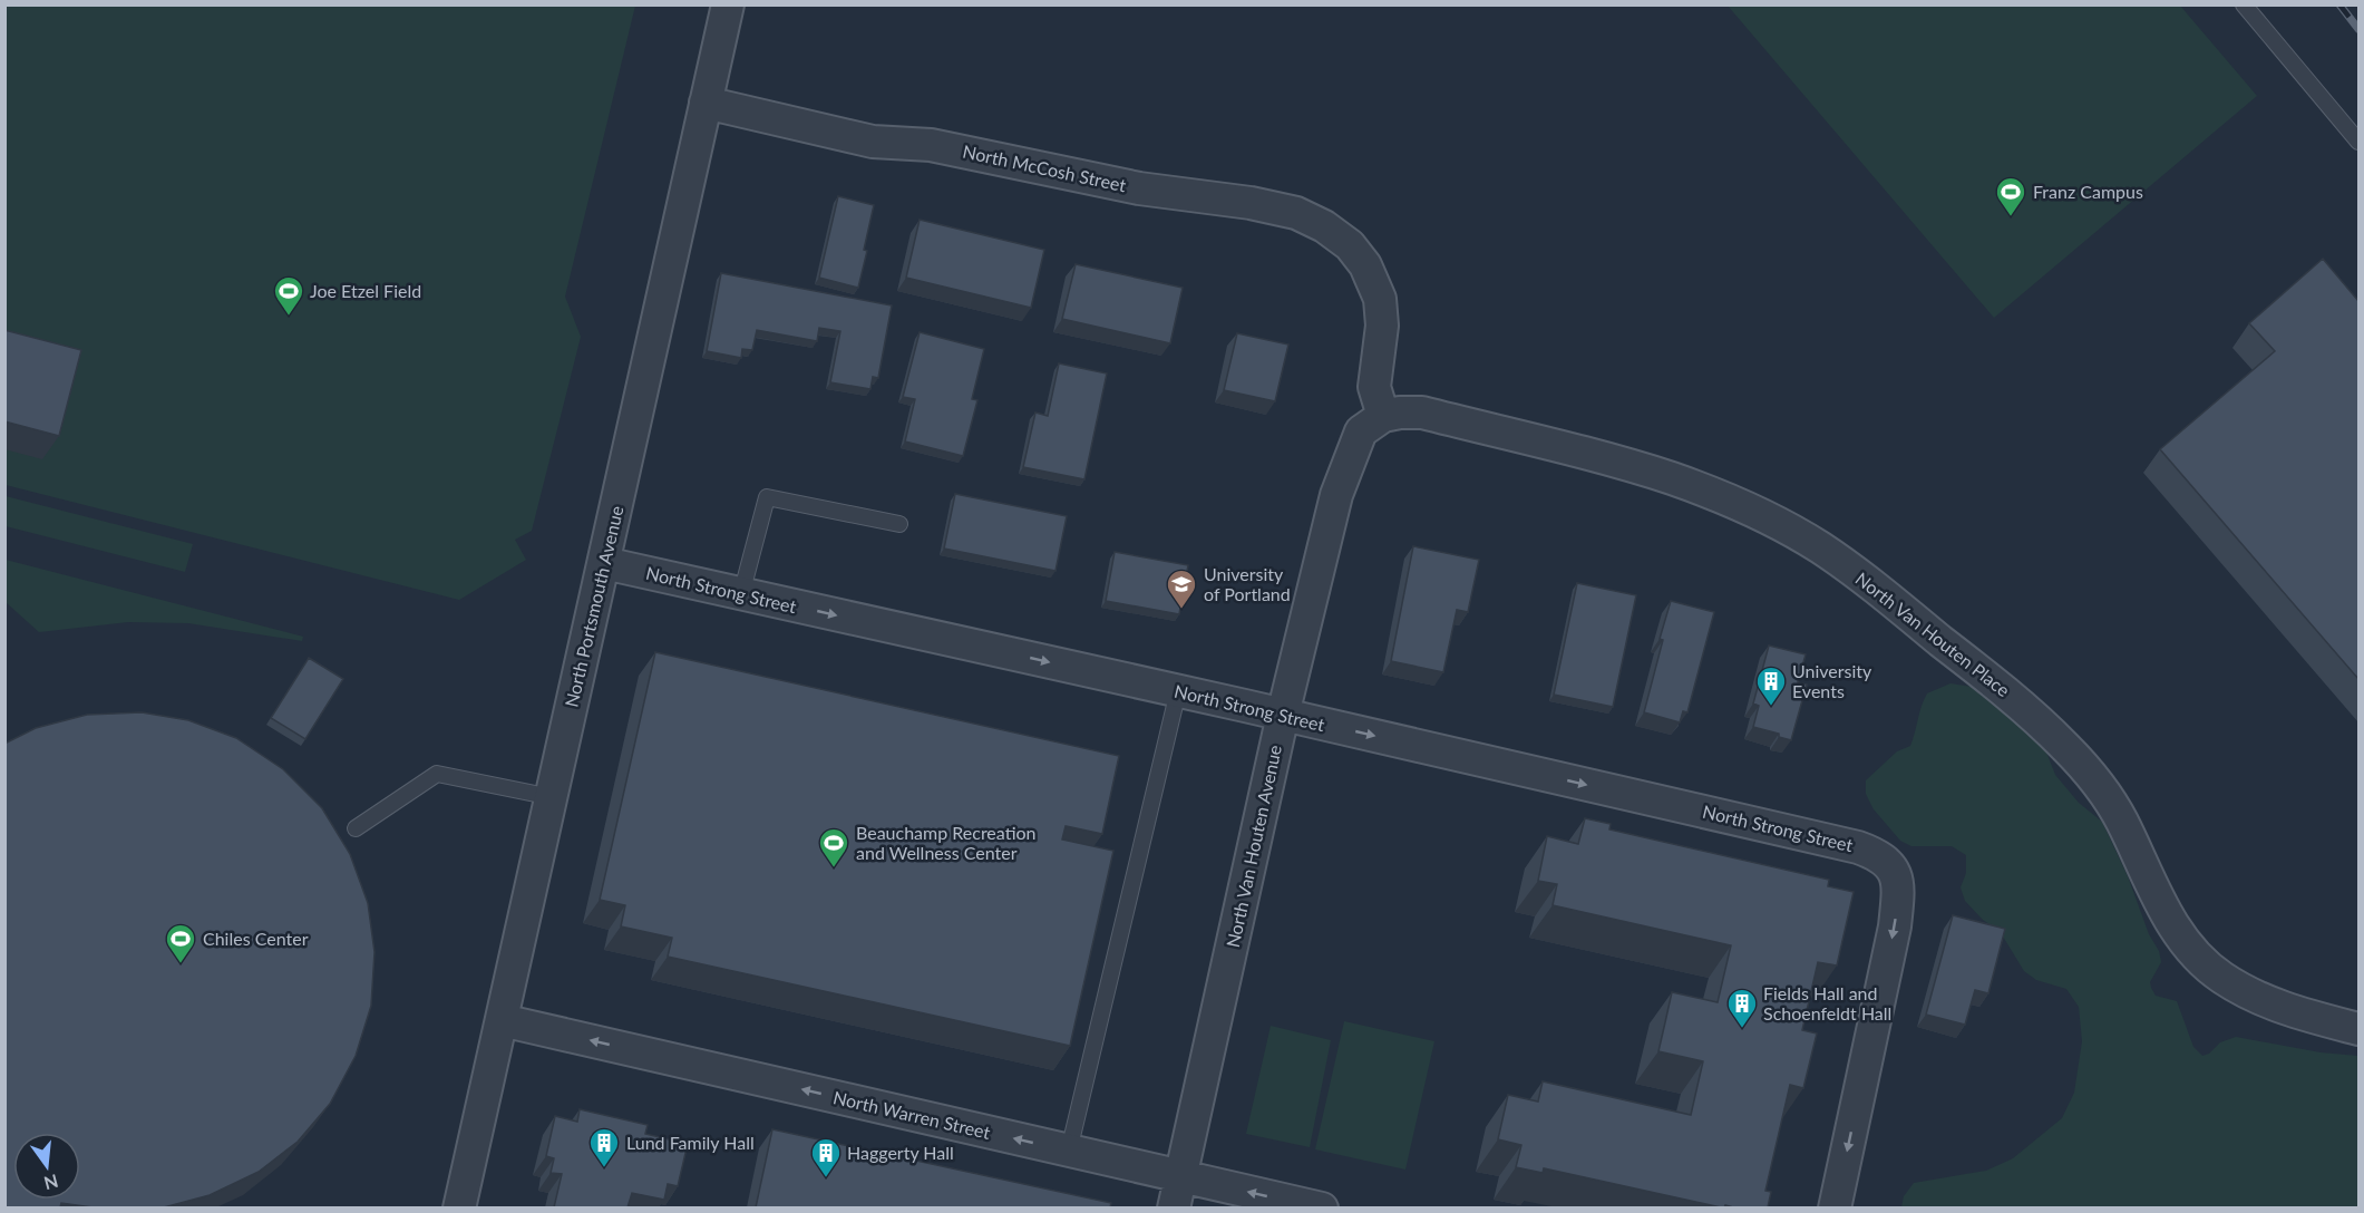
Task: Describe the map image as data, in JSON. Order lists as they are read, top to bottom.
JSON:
{
  "streets": {
    "street": [
      "North McCosh Street",
      "North Strong Street",
      "North Portsmouth Avenue",
      "North Van Houten Place",
      "North Van Houten Avenue",
      "North Warren Street"
    ]
  },
  "crossings": [
    ["North McCosh Street", "North Portsmouth Avenue"],
    ["North McCosh Street", "North Van Houten Place"],
    ["North McCosh Street", "North Van Houten Avenue"],
    ["North Strong Street", "North Portsmouth Avenue"],
    ["North Strong Street", "North Van Houten Avenue"],
    ["North Portsmouth Avenue", "North Warren Street"],
    ["North Van Houten Place", "North Van Houten Avenue"],
    ["North Van Houten Avenue", "North Warren Street"]
  ],
  "one_way": ["North Strong Street", "North Warren Street"],
  "places": {
    "sports": [
      "Franz Campus",
      "Joe Etzel Field",
      "Beauchamp Recreation and Wellness Center",
      "Chiles Center"
    ],
    "school or university": ["University of Portland"],
    "building": [
      "University Events",
      "Fields Hall and Schoenfeldt Hall",
      "Lund Family Hall",
      "Haggerty Hall"
    ]
  },
  "north": "bottom"
}
